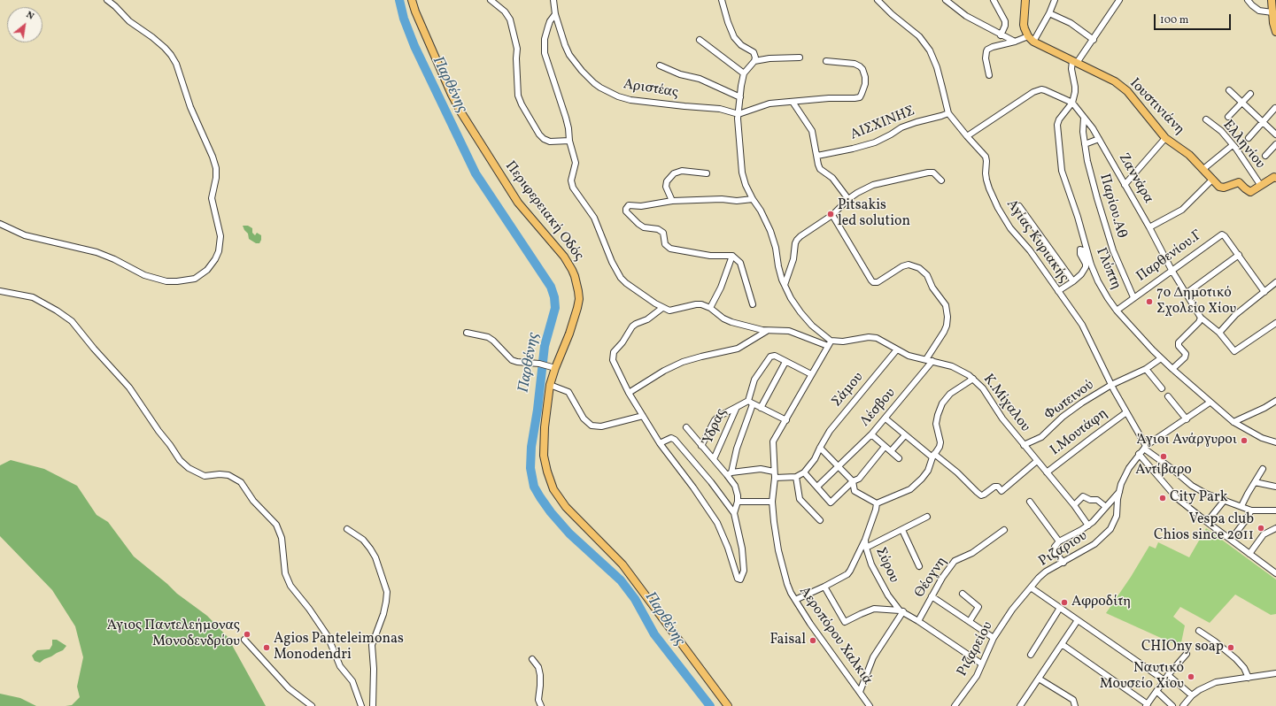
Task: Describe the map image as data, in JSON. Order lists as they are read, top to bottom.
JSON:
{
  "streets": {
    "main road": ["Ιουστινιάνη", "Περιφερειακή Οδός"],
    "street": [
      "Αριστέας",
      "ΑΙΣΧΙΝΗΣ",
      "Ελληνίου",
      "Ζαννάρα",
      "Παρίου.Αθ",
      "Αγίας Κυριακής",
      "Παρθενίου.Γ",
      "Γλύπτη",
      "Σάμου",
      "Φωτεινού",
      "Κ.Μίχαλου",
      "Λέσβου",
      "Ύδρας",
      "Ι.Μουτάφη",
      "Ριζαριου",
      "Σύρου",
      "Θέογνη",
      "Αεροπόρου Χαλκιά",
      "Ριζαρείου"
    ]
  },
  "crossings": [
    ["Ιουστινιάνη", "Ελληνίου"],
    ["ΑΙΣΧΙΝΗΣ", "Αγίας Κυριακής"],
    ["Ζαννάρα", "Παρίου.Αθ"],
    ["Ζαννάρα", "Παρθενίου.Γ"],
    ["Ζαννάρα", "Γλύπτη"],
    ["Παρίου.Αθ", "Παρθενίου.Γ"],
    ["Αγίας Κυριακής", "Φωτεινού"],
    ["Αγίας Κυριακής", "Ι.Μουτάφη"],
    ["Παρθενίου.Γ", "Γλύπτη"],
    ["Γλύπτη", "Φωτεινού"],
    ["Σάμου", "Κ.Μίχαλου"],
    ["Φωτεινού", "Κ.Μίχαλου"],
    ["Κ.Μίχαλου", "Λέσβου"],
    ["Κ.Μίχαλου", "Ι.Μουτάφη"],
    ["Κ.Μίχαλου", "Αεροπόρου Χαλκιά"],
    ["Ύδρας", "Αεροπόρου Χαλκιά"],
    ["Ριζαριου", "Ριζαρείου"]
  ],
  "water": ["Παρθένης"],
  "places": [
    "Pitsakis led solution",
    "7ο Δημοτικό Σχολείο Χίου",
    "Άγιοι Ανάργυροι",
    "Αντίβαρο",
    "City Park",
    "Vespa club Chios since 2011",
    "Αφροδίτη",
    "Άγιος Παντελεήμονας Μονοδενδρίου",
    "Faisal",
    "Agios Panteleimonas Monodendri",
    "CHIOny soap",
    "Ναυτικό Μουσείο Χίου"
  ],
  "scale_bar": "100 m",
  "north": "top right"
}
